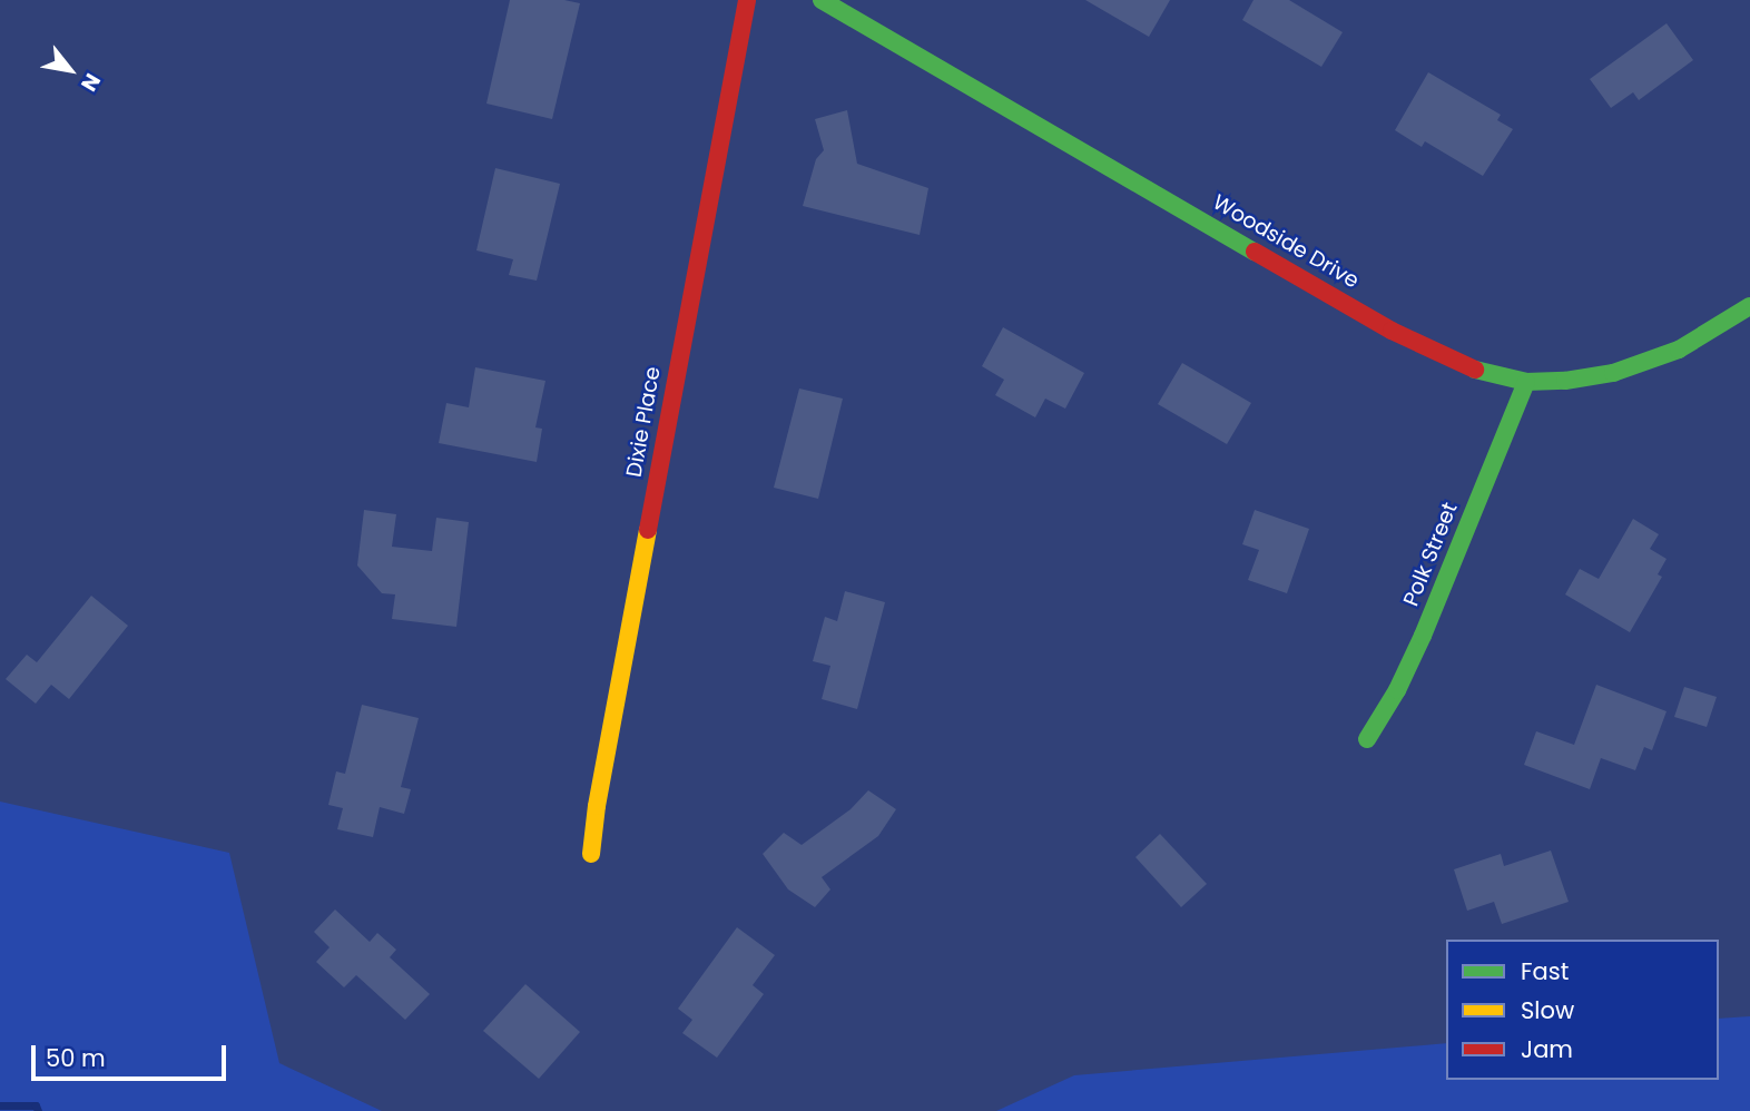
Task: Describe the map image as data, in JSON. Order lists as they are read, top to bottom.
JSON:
{
  "streets": {
    "street": ["Woodside Drive", "Dixie Place", "Polk Street"]
  },
  "crossings": [
    ["Woodside Drive", "Polk Street"]
  ],
  "legend": ["Fast", "Slow", "Jam"],
  "scale_bar": "50 m",
  "north": "bottom right"
}
